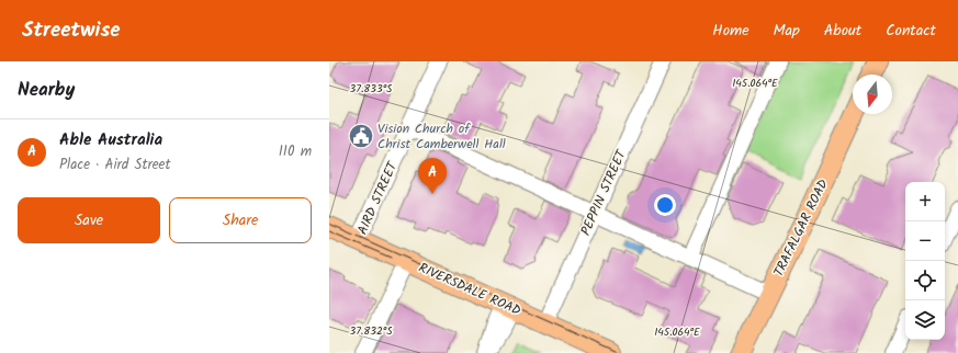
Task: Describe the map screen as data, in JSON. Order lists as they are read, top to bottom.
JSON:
{
  "streets": {
    "main road": ["TRAFALGAR ROAD", "RIVERSDALE ROAD"],
    "street": ["PEPPIN STREET", "AIRD STREET"]
  },
  "crossings": [
    ["PEPPIN STREET", "RIVERSDALE ROAD"],
    ["AIRD STREET", "RIVERSDALE ROAD"]
  ],
  "places": {
    "public building": ["Vision Church of Christ Camberwell Hall"]
  },
  "north": "bottom",
  "page": {
    "header": "Streetwise",
    "nav": [
      "Home",
      "Map",
      "About",
      "Contact"
    ],
    "heading": "Nearby",
    "list": [
      {
        "mark": "A",
        "name": "Able Australia",
        "note": "Place · Aird Street",
        "value": "110 m"
      }
    ],
    "pins": "A",
    "map_buttons": ["+", "−"],
    "buttons": ["Save", "Share"]
  },
  "coordinates": ["145.064°E", "37.833°S", "37.832°S"]
}
